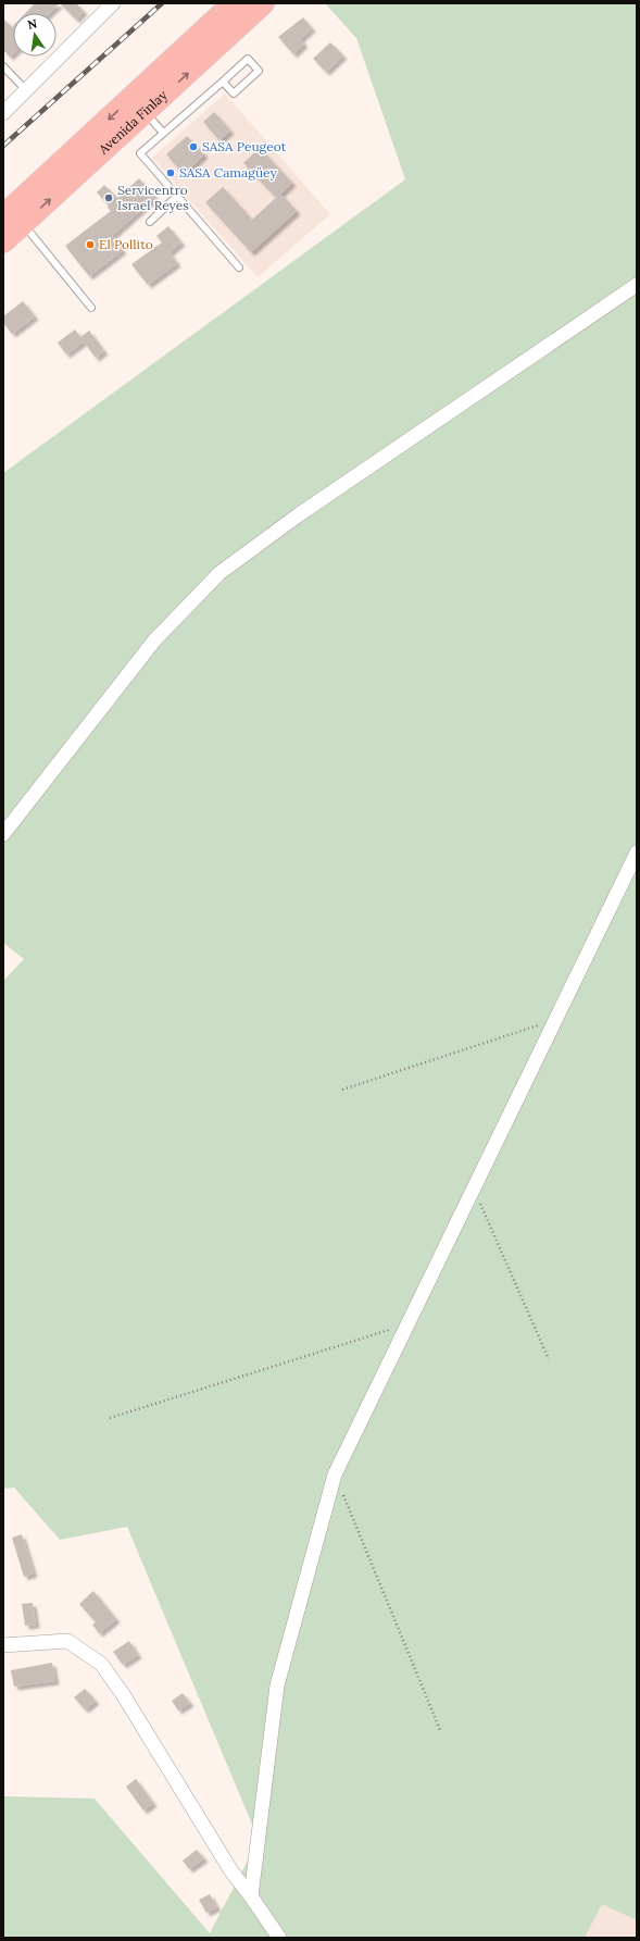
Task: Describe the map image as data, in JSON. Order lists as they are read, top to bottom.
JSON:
{
  "streets": {
    "highway": ["Avenida Finlay"]
  },
  "places": [
    "SASA Peugeot",
    "SASA Camagüey",
    "Servicentro Israel Reyes",
    "El Pollito"
  ],
  "north": "top"
}
